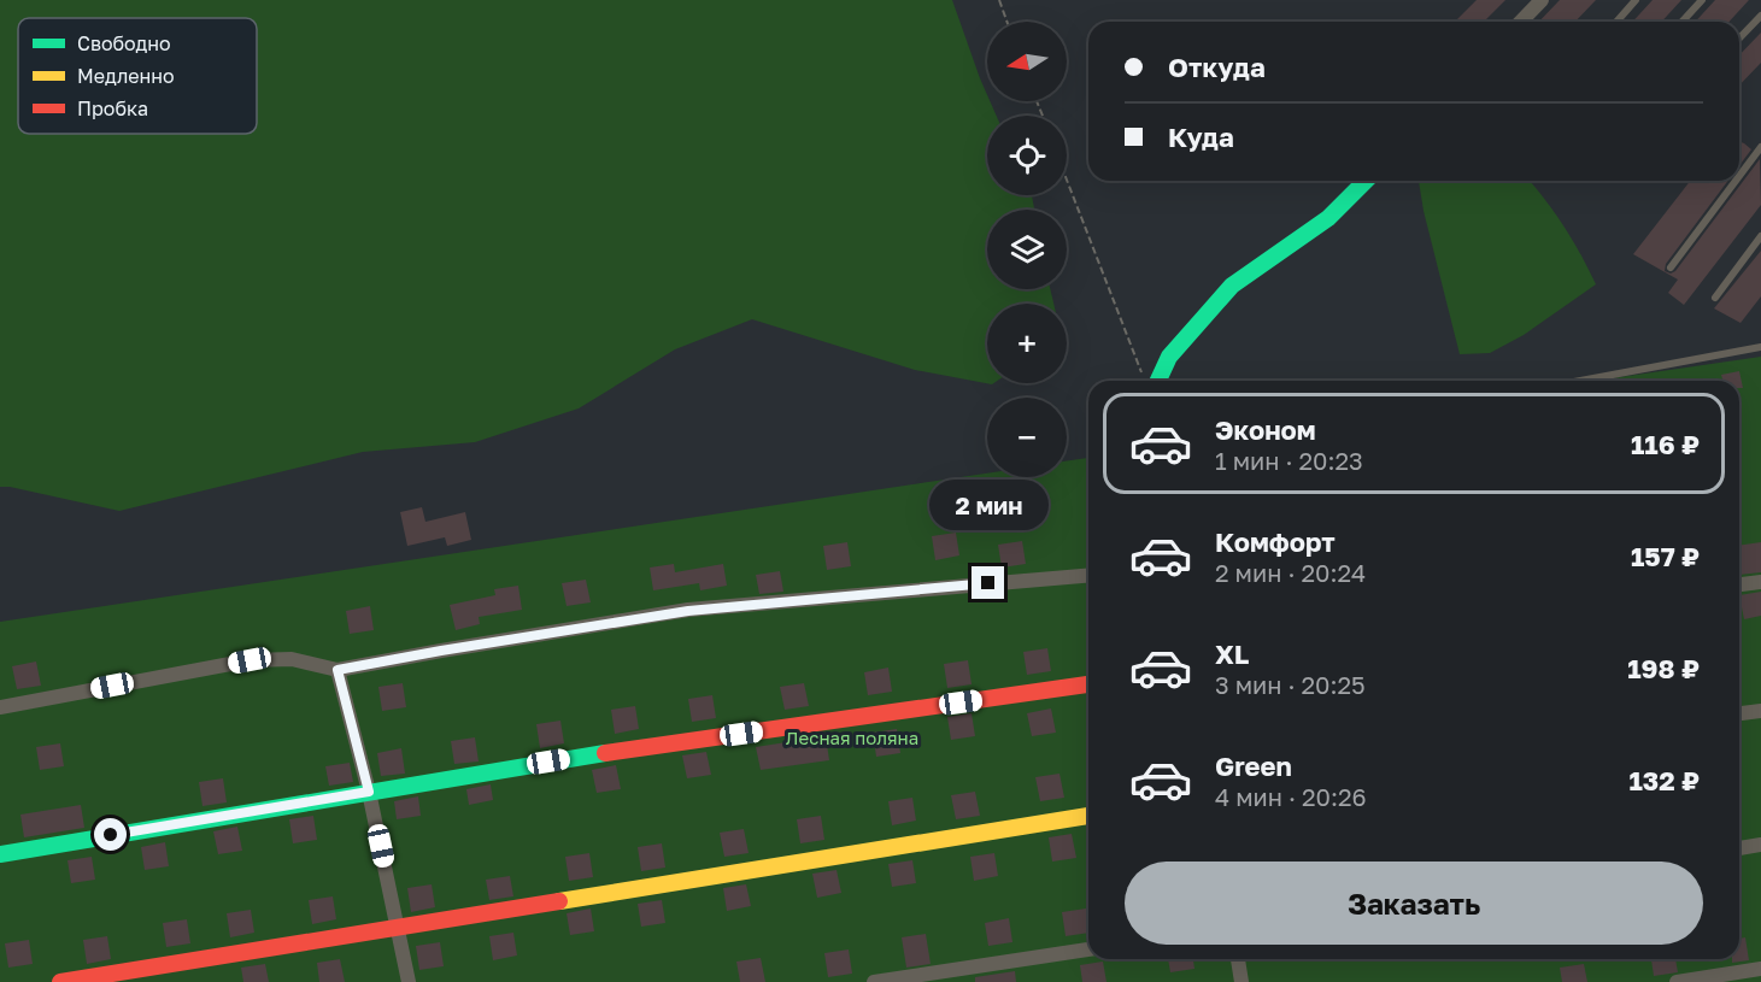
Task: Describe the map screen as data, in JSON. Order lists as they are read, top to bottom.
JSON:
{
  "parks": ["Лесная поляна"],
  "legend": ["Свободно", "Медленно", "Пробка"],
  "north": "left",
  "page": {
    "map_buttons": ["+", "−"],
    "banner": ["Откуда", "Куда"],
    "list": [
      {
        "name": "Эконом",
        "note": "1 мин · 20:23",
        "value": "116 ₽"
      },
      {
        "name": "Комфорт",
        "note": "2 мин · 20:24",
        "value": "157 ₽"
      },
      {
        "name": "XL",
        "note": "3 мин · 20:25",
        "value": "198 ₽"
      },
      {
        "name": "Green",
        "note": "4 мин · 20:26",
        "value": "132 ₽"
      }
    ],
    "bubble": "2 мин",
    "buttons": "Заказать"
  }
}
